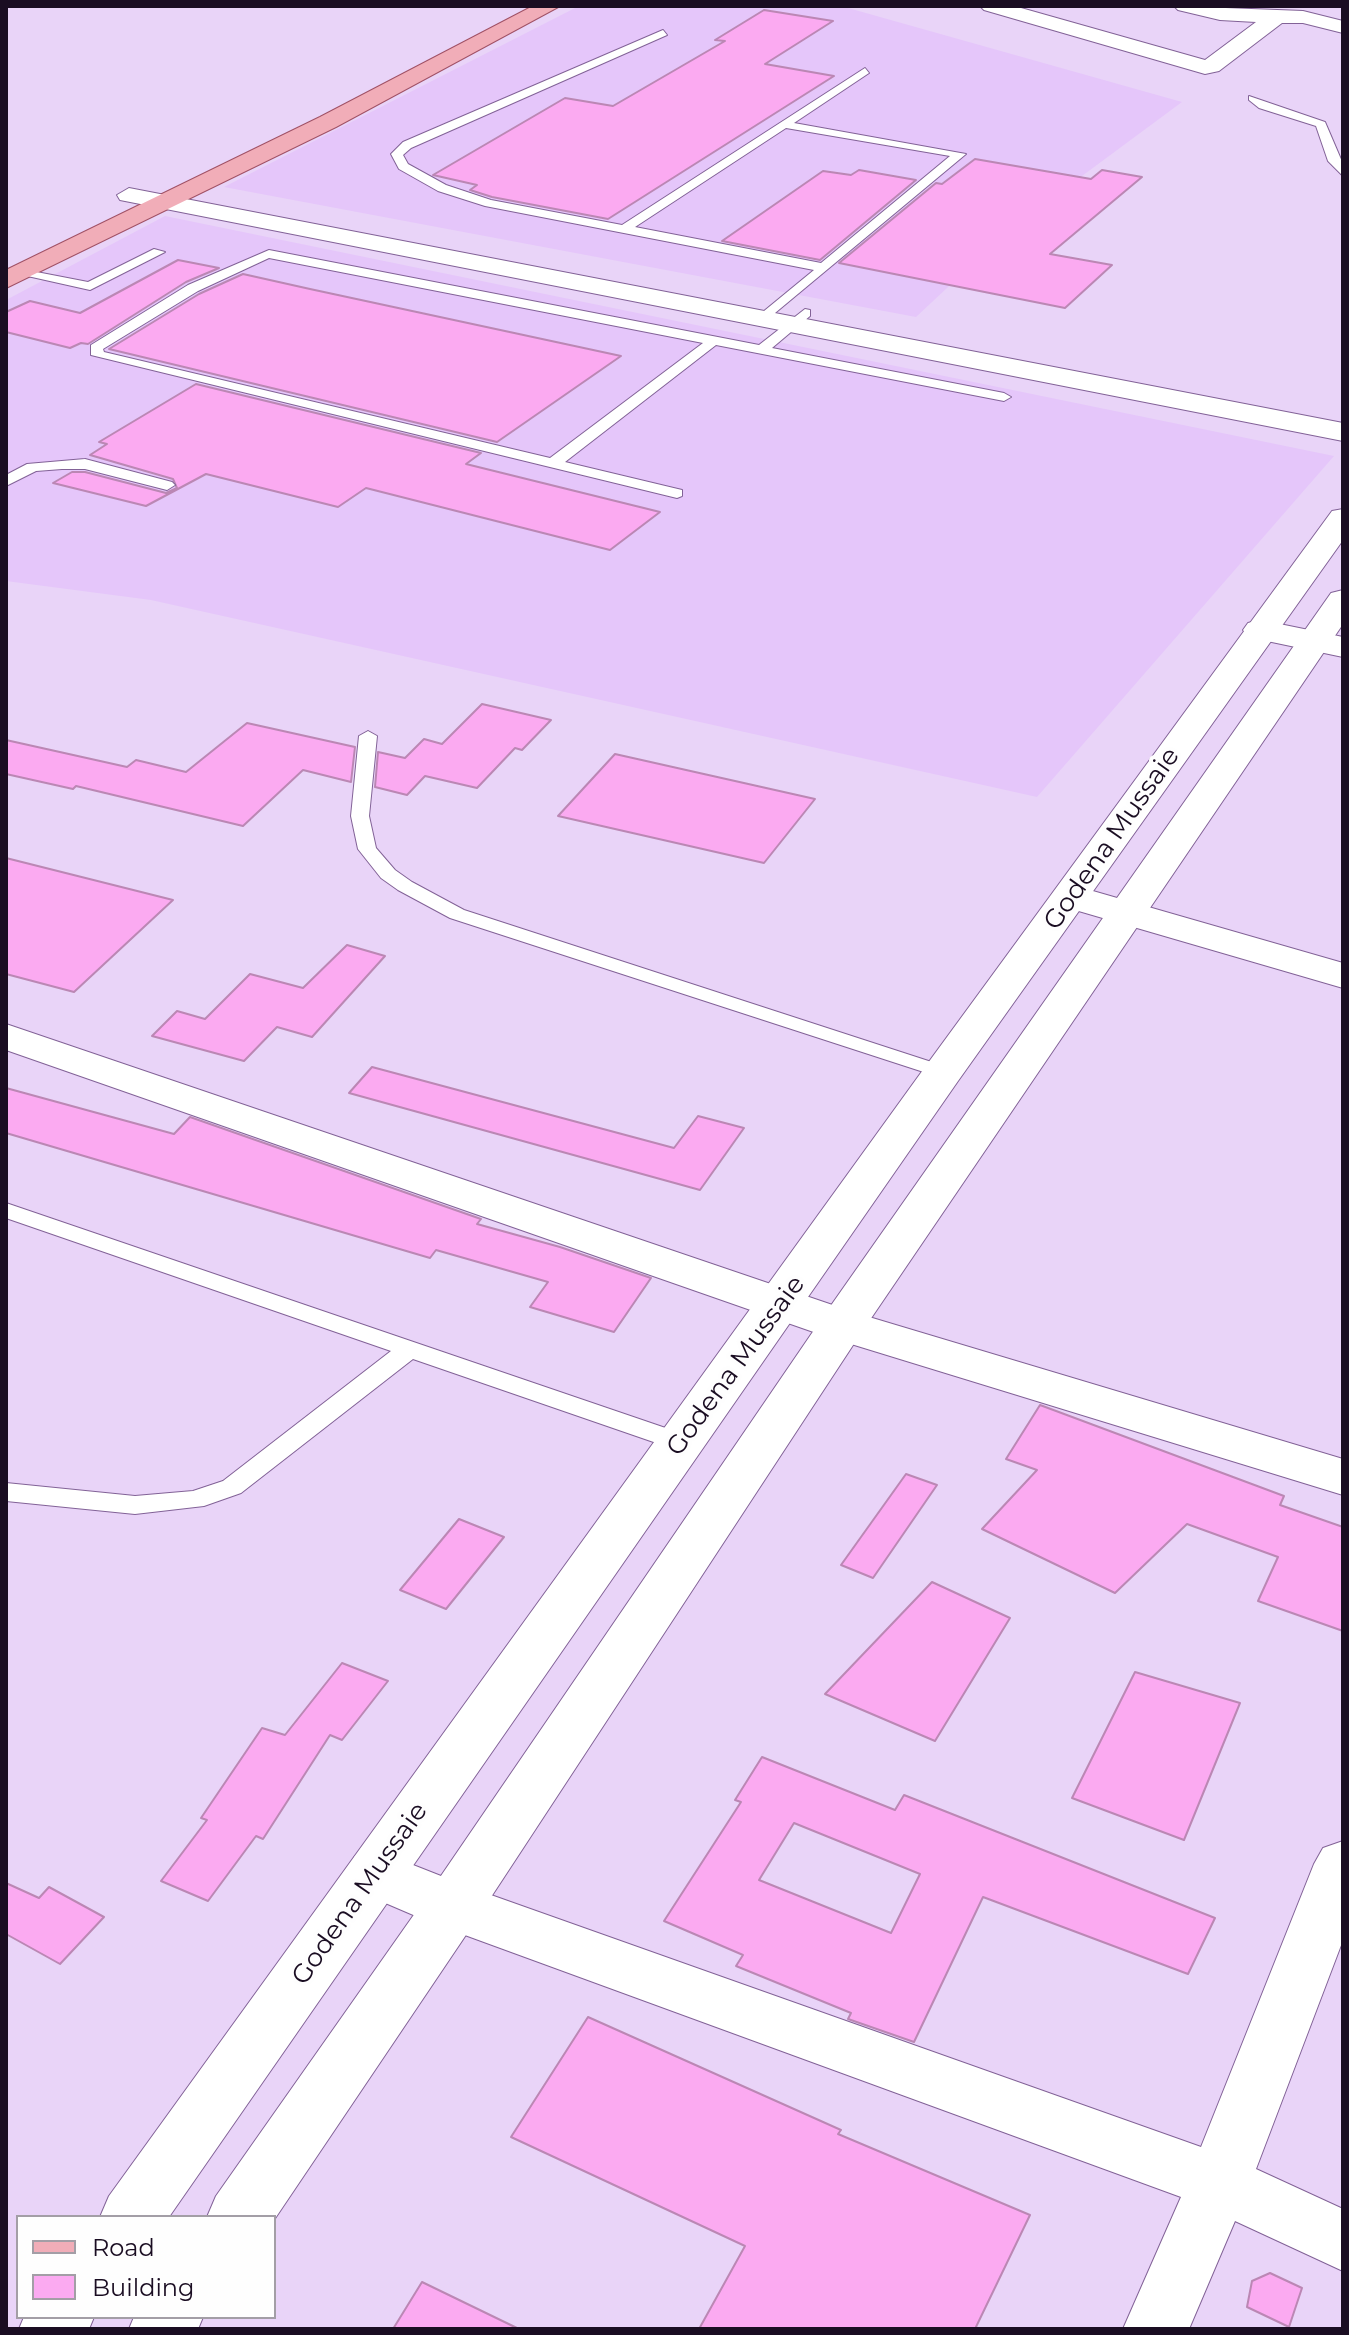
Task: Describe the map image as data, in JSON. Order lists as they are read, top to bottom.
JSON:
{
  "streets": {
    "street": ["Godena Mussaie"]
  },
  "legend": ["Road", "Building"]
}
